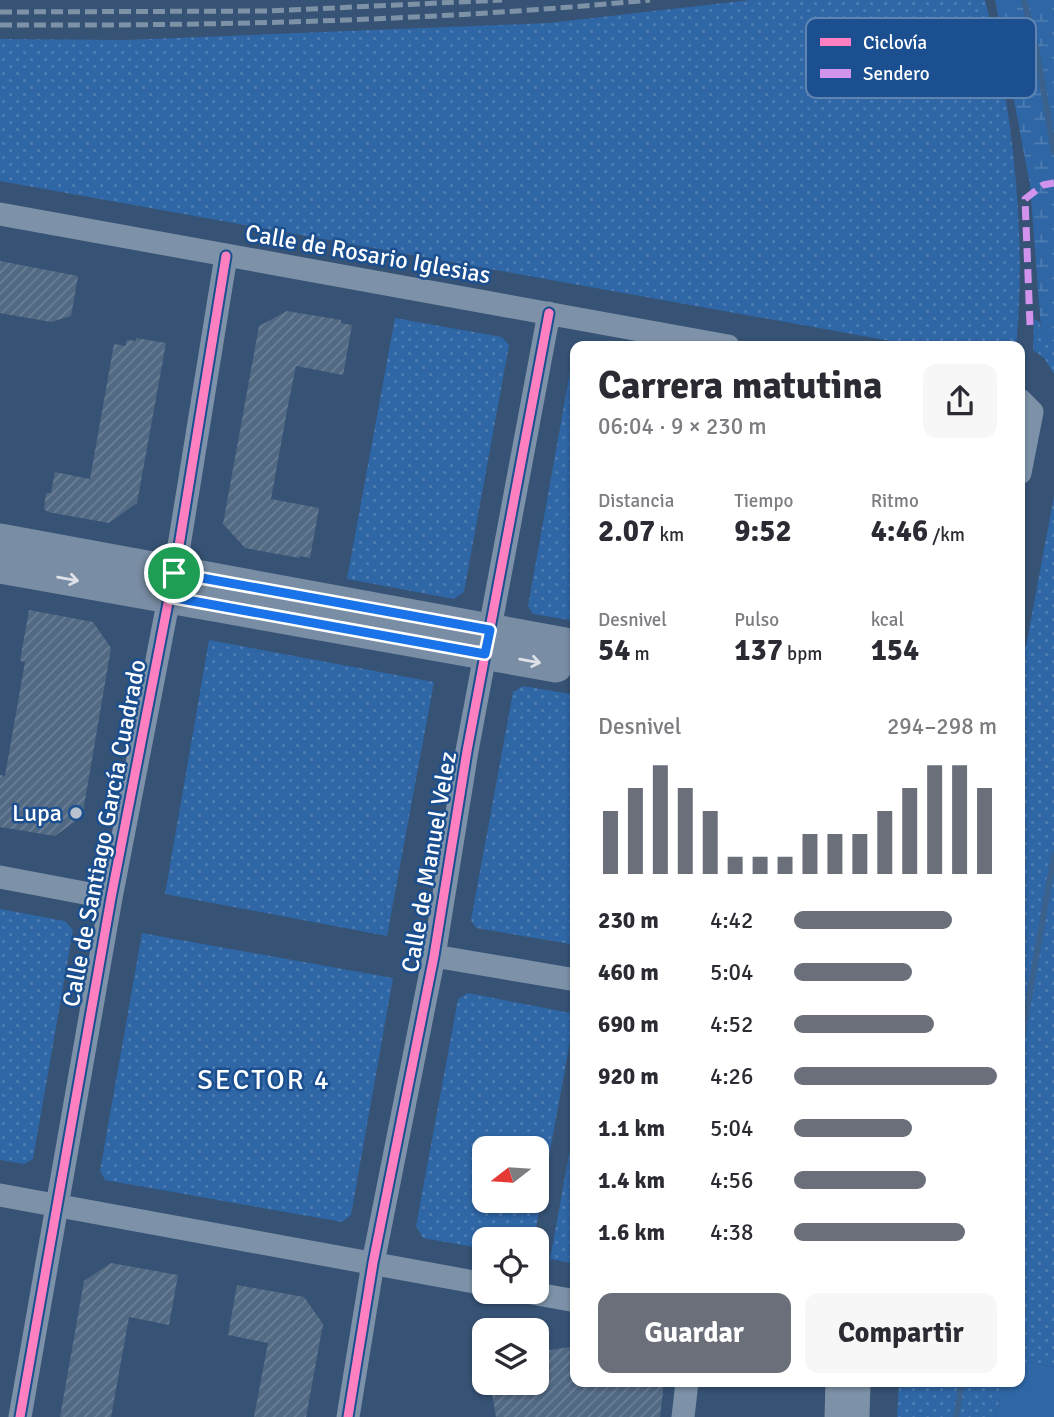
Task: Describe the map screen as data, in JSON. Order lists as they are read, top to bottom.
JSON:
{
  "streets": {
    "street": ["Calle de Rosario Iglesias", "Calle de Santiago García Cuadrado", "Calle de Manuel Velez"]
  },
  "crossings": [
    ["Calle de Rosario Iglesias", "Calle de Santiago García Cuadrado"],
    ["Calle de Rosario Iglesias", "Calle de Manuel Velez"]
  ],
  "districts": ["SECTOR 4"],
  "places": ["Lupa"],
  "legend": ["Ciclovía", "Sendero"],
  "north": "left",
  "page": {
    "heading": ["Carrera matutina", "06:04 · 9 × 230 m"],
    "stats": [
      ["Distancia", "2.07 km"],
      ["Tiempo", "9:52"],
      ["Ritmo", "4:46 /km"],
      ["Desnivel", "54 m"],
      ["Pulso", "137 bpm"],
      ["kcal", "154"]
    ],
    "chart": ["Desnivel", "294–298 m"],
    "list": [
      {
        "name": "230 m",
        "note": "4:42"
      },
      {
        "name": "460 m",
        "note": "5:04"
      },
      {
        "name": "690 m",
        "note": "4:52"
      },
      {
        "name": "920 m",
        "note": "4:26"
      },
      {
        "name": "1.1 km",
        "note": "5:04"
      },
      {
        "name": "1.4 km",
        "note": "4:56"
      },
      {
        "name": "1.6 km",
        "note": "4:38"
      }
    ],
    "buttons": ["Guardar", "Compartir"]
  }
}
